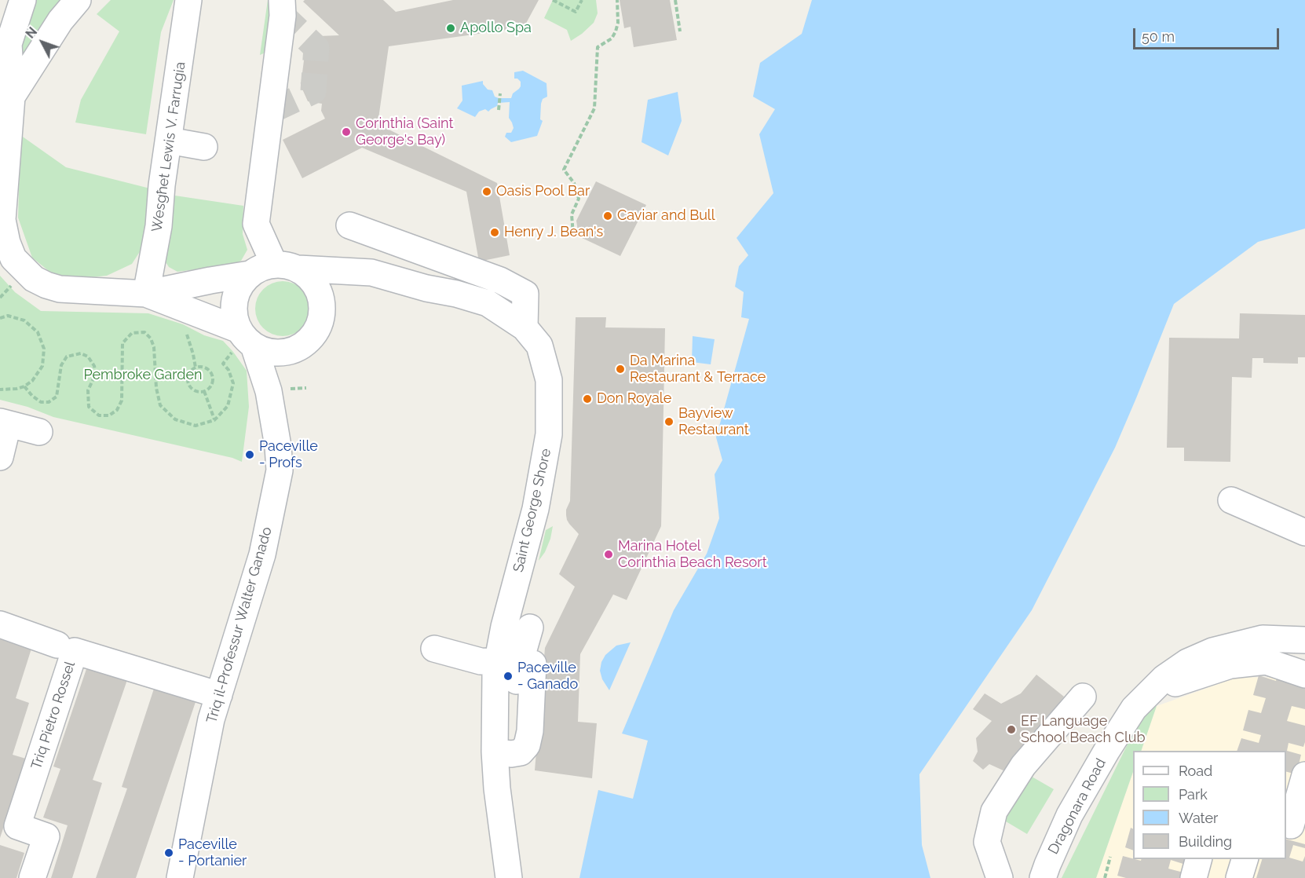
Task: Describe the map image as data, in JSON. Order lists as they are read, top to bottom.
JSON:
{
  "streets": {
    "street": [
      "Wesgħet Lewis V. Farrugia",
      "Saint George Shore",
      "Triq il-Professur Walter Ganado",
      "Triq Pietro Rossel",
      "Dragonara Road"
    ]
  },
  "crossings": [
    ["Saint George Shore", "Triq il-Professur Walter Ganado"],
    ["Triq il-Professur Walter Ganado", "Triq Pietro Rossel"]
  ],
  "parks": ["Pembroke Garden"],
  "places": [
    "Apollo Spa",
    "Corinthia (Saint George's Bay)",
    "Oasis Pool Bar",
    "Caviar and Bull",
    "Henry J. Bean's",
    "Da Marina Restaurant & Terrace",
    "Don Royale",
    "Bayview Restaurant",
    "Paceville - Profs",
    "Marina Hotel Corinthia Beach Resort",
    "Paceville - Ganado",
    "EF Language School Beach Club",
    "Paceville - Portanier"
  ],
  "legend": [
    "Road",
    "Park",
    "Water",
    "Building"
  ],
  "scale_bar": "50 m",
  "north": "top left"
}
